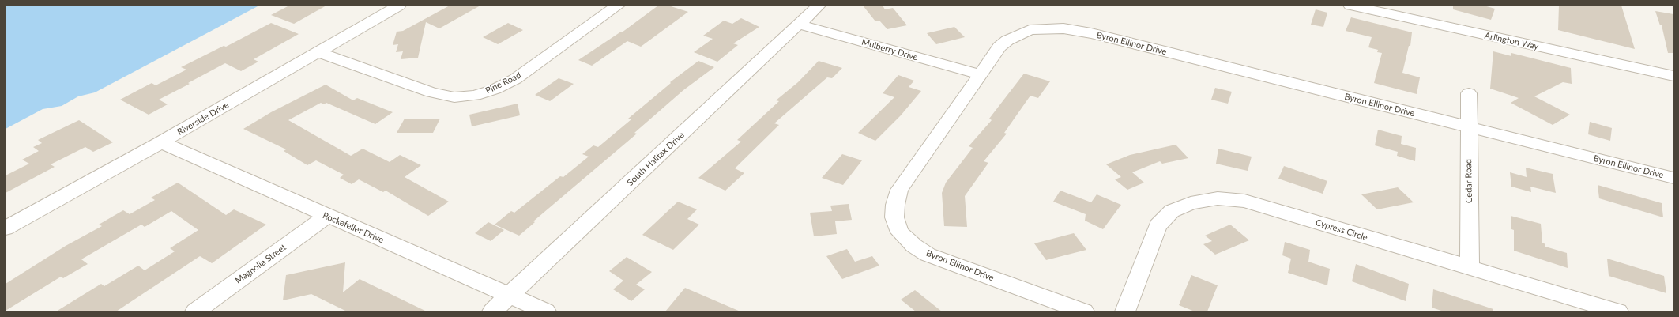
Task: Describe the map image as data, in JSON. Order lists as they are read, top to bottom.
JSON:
{
  "streets": {
    "street": [
      "Arlington Way",
      "Byron Ellinor Drive",
      "Mulberry Drive",
      "Pine Road",
      "Riverside Drive",
      "South Halifax Drive",
      "Cedar Road",
      "Rockefeller Drive",
      "Cypress Circle",
      "Magnolia Street"
    ]
  },
  "crossings": [
    ["Byron Ellinor Drive", "Mulberry Drive"],
    ["Byron Ellinor Drive", "Cedar Road"],
    ["Mulberry Drive", "South Halifax Drive"],
    ["Pine Road", "Riverside Drive"],
    ["Riverside Drive", "Rockefeller Drive"],
    ["South Halifax Drive", "Rockefeller Drive"],
    ["Cedar Road", "Cypress Circle"],
    ["Rockefeller Drive", "Magnolia Street"]
  ]
}
